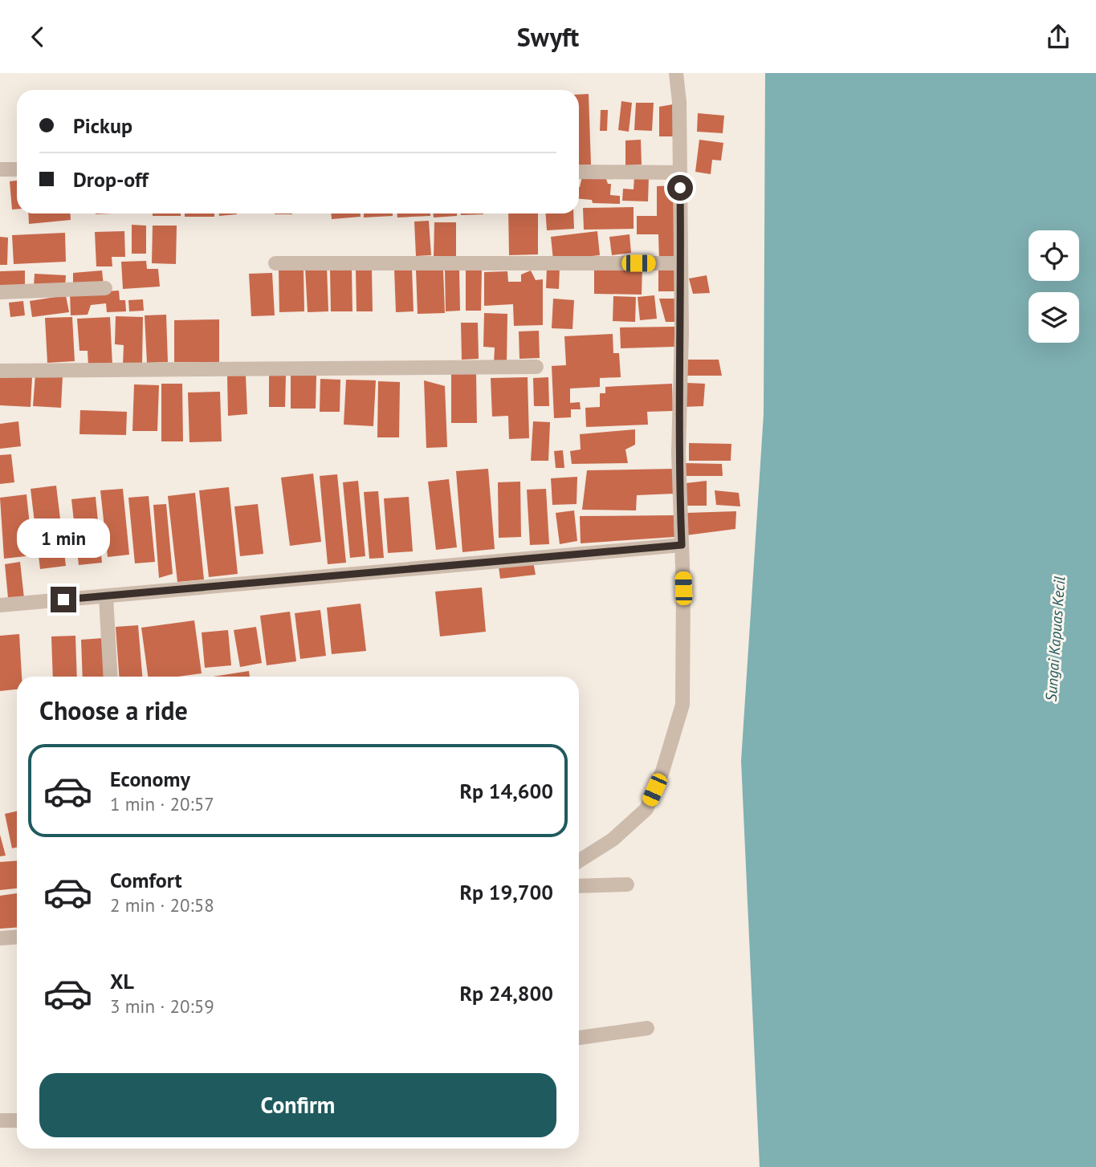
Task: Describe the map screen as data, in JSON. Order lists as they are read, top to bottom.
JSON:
{
  "water": ["Sungai Kapuas Kecil"],
  "page": {
    "header": "Swyft",
    "banner": ["Pickup", "Drop-off"],
    "bubble": "1 min",
    "heading": "Choose a ride",
    "list": [
      {
        "name": "Economy",
        "note": "1 min · 20:57",
        "value": "Rp 14,600"
      },
      {
        "name": "Comfort",
        "note": "2 min · 20:58",
        "value": "Rp 19,700"
      },
      {
        "name": "XL",
        "note": "3 min · 20:59",
        "value": "Rp 24,800"
      }
    ],
    "buttons": "Confirm"
  }
}
